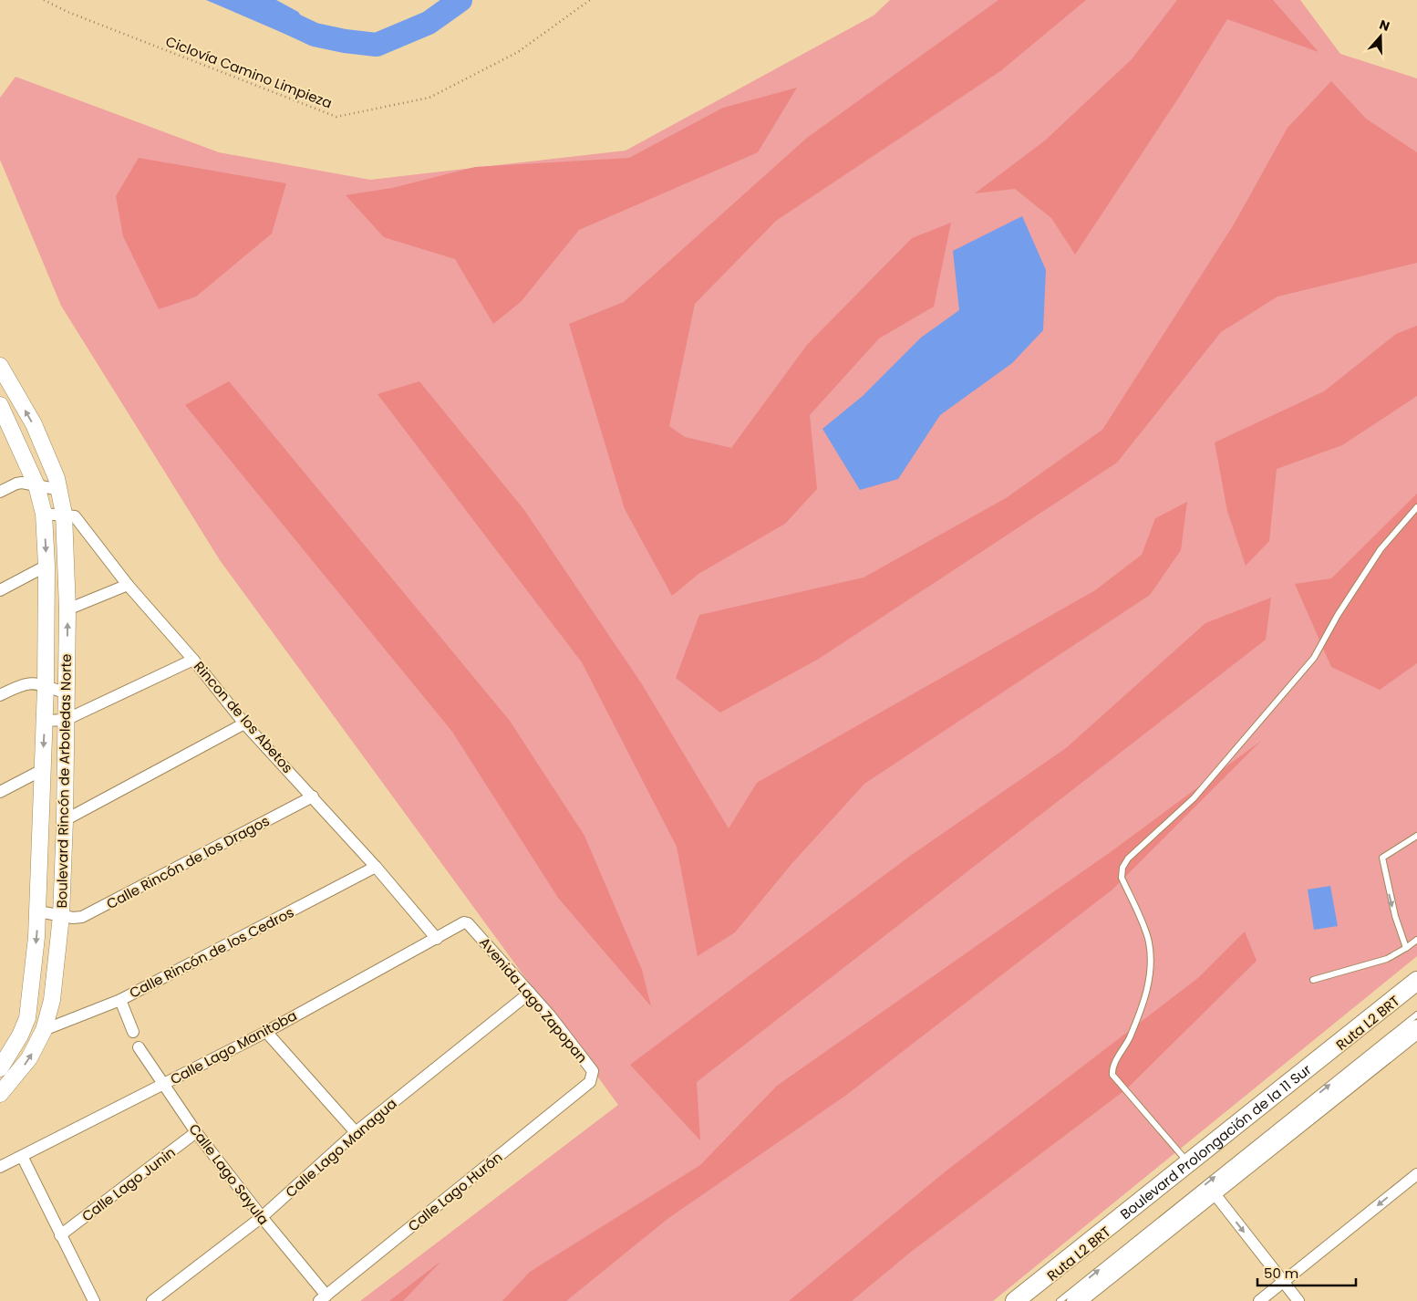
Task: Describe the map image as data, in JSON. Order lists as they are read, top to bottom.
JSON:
{
  "streets": {
    "main road": ["Boulevard Prolongación de la 11 Sur"],
    "street": [
      "Rincon de los Abetos",
      "Boulevard Rincón de Arboledas Norte",
      "Calle Rincón de los Dragos",
      "Calle Rincón de los Cedros",
      "Avenida Lago Zapopan",
      "Calle Lago Manitoba",
      "Calle Lago Managua",
      "Calle Lago Sayula",
      "Calle Lago Junin",
      "Calle Lago Hurón"
    ],
    "lane": ["Ruta L2 BRT"],
    "path": ["Ciclovía Camino Limpieza"]
  },
  "crossings": [
    ["Rincon de los Abetos", "Boulevard Rincón de Arboledas Norte"],
    ["Rincon de los Abetos", "Calle Rincón de los Dragos"],
    ["Rincon de los Abetos", "Calle Rincón de los Cedros"],
    ["Rincon de los Abetos", "Calle Lago Manitoba"],
    ["Boulevard Rincón de Arboledas Norte", "Calle Rincón de los Dragos"],
    ["Boulevard Rincón de Arboledas Norte", "Calle Rincón de los Cedros"],
    ["Avenida Lago Zapopan", "Calle Lago Manitoba"],
    ["Avenida Lago Zapopan", "Calle Lago Managua"],
    ["Avenida Lago Zapopan", "Calle Lago Hurón"],
    ["Ruta L2 BRT", "Boulevard Prolongación de la 11 Sur"],
    ["Calle Lago Manitoba", "Calle Lago Sayula"],
    ["Calle Lago Managua", "Calle Lago Sayula"],
    ["Calle Lago Sayula", "Calle Lago Junin"],
    ["Calle Lago Sayula", "Calle Lago Hurón"]
  ],
  "scale_bar": "50 m",
  "north": "top"
}
